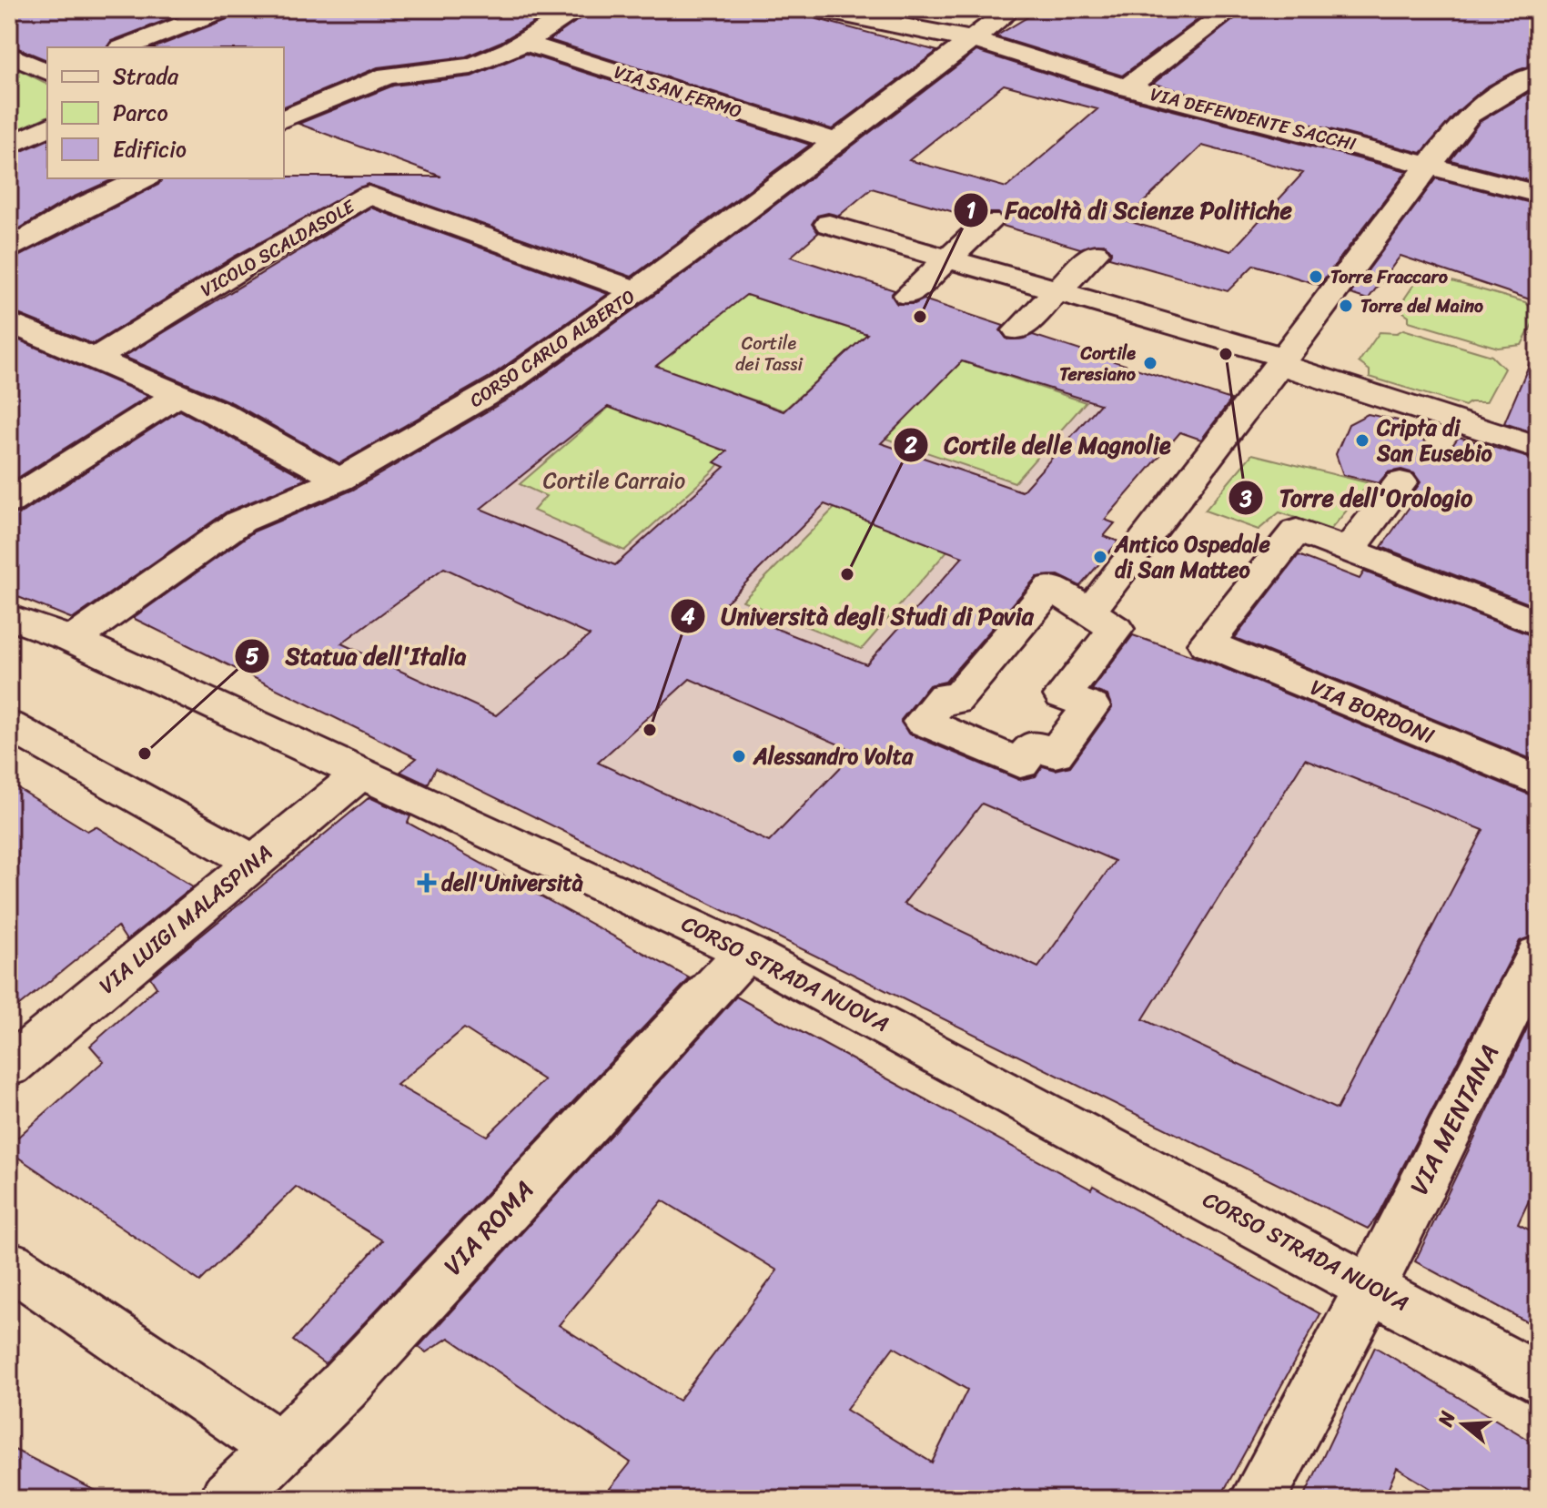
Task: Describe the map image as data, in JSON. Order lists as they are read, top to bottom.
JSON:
{
  "streets": {
    "street": [
      "VIA SAN FERMO",
      "VIA DEFENDENTE SACCHI",
      "VICOLO SCALDASOLE",
      "CORSO CARLO ALBERTO",
      "VIA BORDONI",
      "VIA LUIGI MALASPINA",
      "CORSO STRADA NUOVA",
      "VIA MENTANA",
      "VIA ROMA"
    ]
  },
  "crossings": [
    ["VIA SAN FERMO", "CORSO CARLO ALBERTO"],
    ["VIA DEFENDENTE SACCHI", "CORSO CARLO ALBERTO"],
    ["VICOLO SCALDASOLE", "CORSO CARLO ALBERTO"],
    ["CORSO CARLO ALBERTO", "CORSO STRADA NUOVA"],
    ["VIA LUIGI MALASPINA", "CORSO STRADA NUOVA"],
    ["CORSO STRADA NUOVA", "VIA MENTANA"],
    ["CORSO STRADA NUOVA", "VIA ROMA"]
  ],
  "parks": ["Cortile dei Tassi", "Cortile Carraio"],
  "places": {
    "other": [
      "Torre Fraccaro",
      "Torre del Maino",
      "Facoltà di Scienze Politiche",
      "Torre dell'Orologio",
      "Cortile Teresiano",
      "Cripta di San Eusebio",
      "Antico Ospedale di San Matteo",
      "Cortile delle Magnolie",
      "Università degli Studi di Pavia",
      "Statua dell'Italia",
      "Alessandro Volta"
    ],
    "health": ["dell'Università"]
  },
  "legend": ["Strada", "Parco", "Edificio"],
  "north": "left"
}
